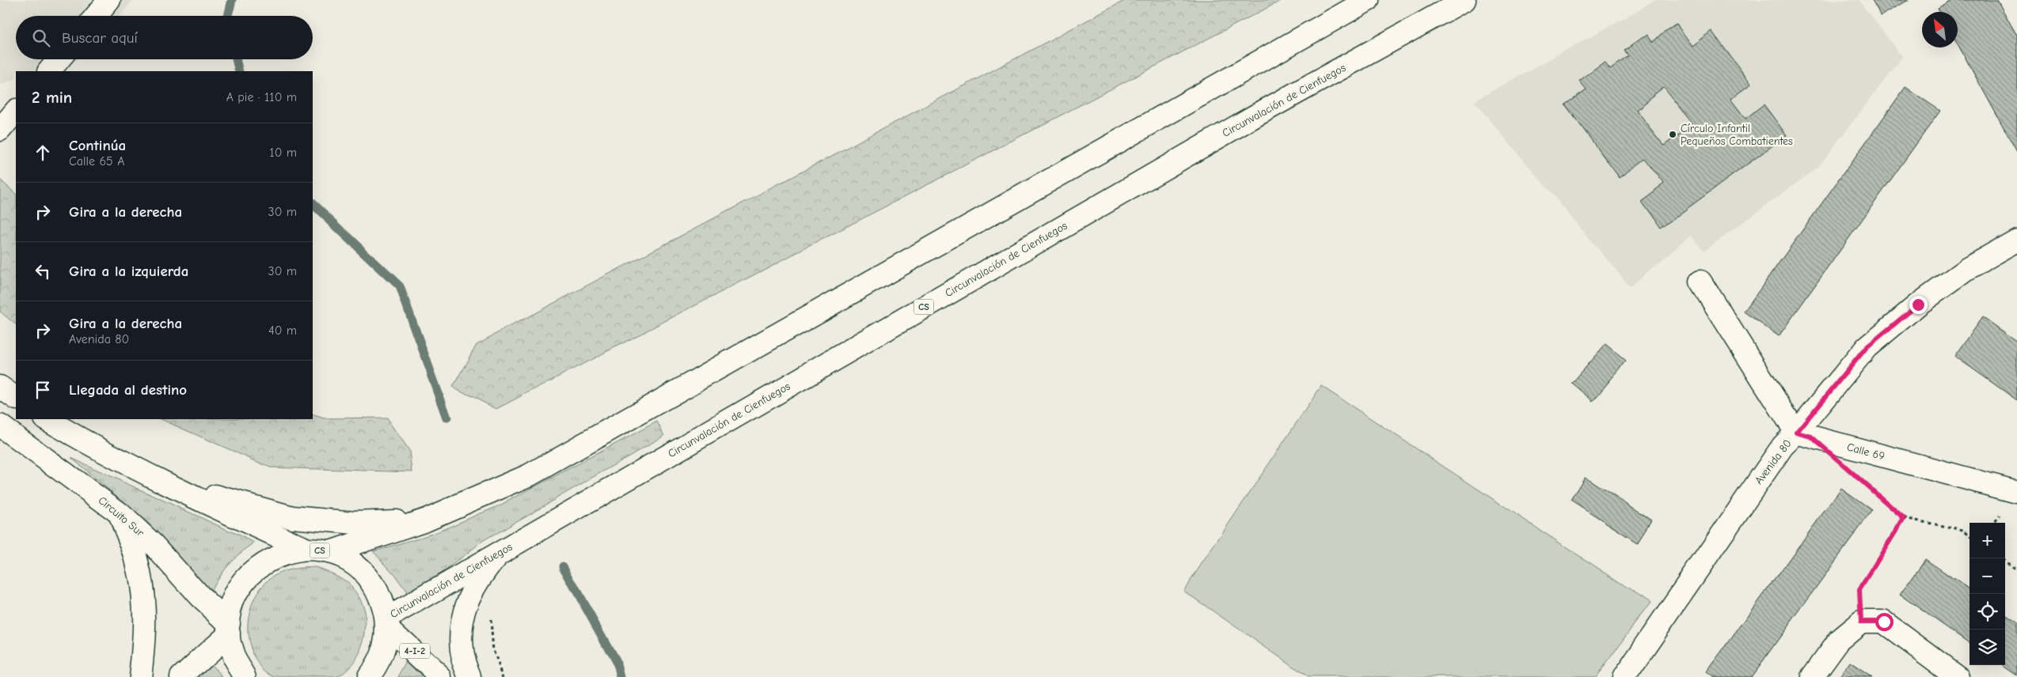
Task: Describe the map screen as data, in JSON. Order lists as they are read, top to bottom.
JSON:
{
  "streets": {
    "main road": [
      "Circunvalación de Cienfuegos",
      "CS",
      "Calle 69",
      "Avenida 80",
      "Circuito Sur",
      "4-I-2"
    ]
  },
  "crossings": [
    ["Circunvalación de Cienfuegos", "CS"],
    ["Circunvalación de Cienfuegos", "Circuito Sur"],
    ["Circunvalación de Cienfuegos", "4-I-2"],
    ["Calle 69", "Avenida 80"]
  ],
  "places": ["Círculo Infantil Pequeños Combatientes"],
  "north": "top left",
  "page": {
    "search": "Buscar aquí",
    "heading": ["2 min", "A pie · 110 m"],
    "list": [
      ["Continúa", "Calle 65 A", "10 m"],
      ["Gira a la derecha", "30 m"],
      ["Gira a la izquierda", "30 m"],
      ["Gira a la derecha", "Avenida 80", "40 m"],
      "Llegada al destino"
    ],
    "map_buttons": ["+", "−"]
  }
}
